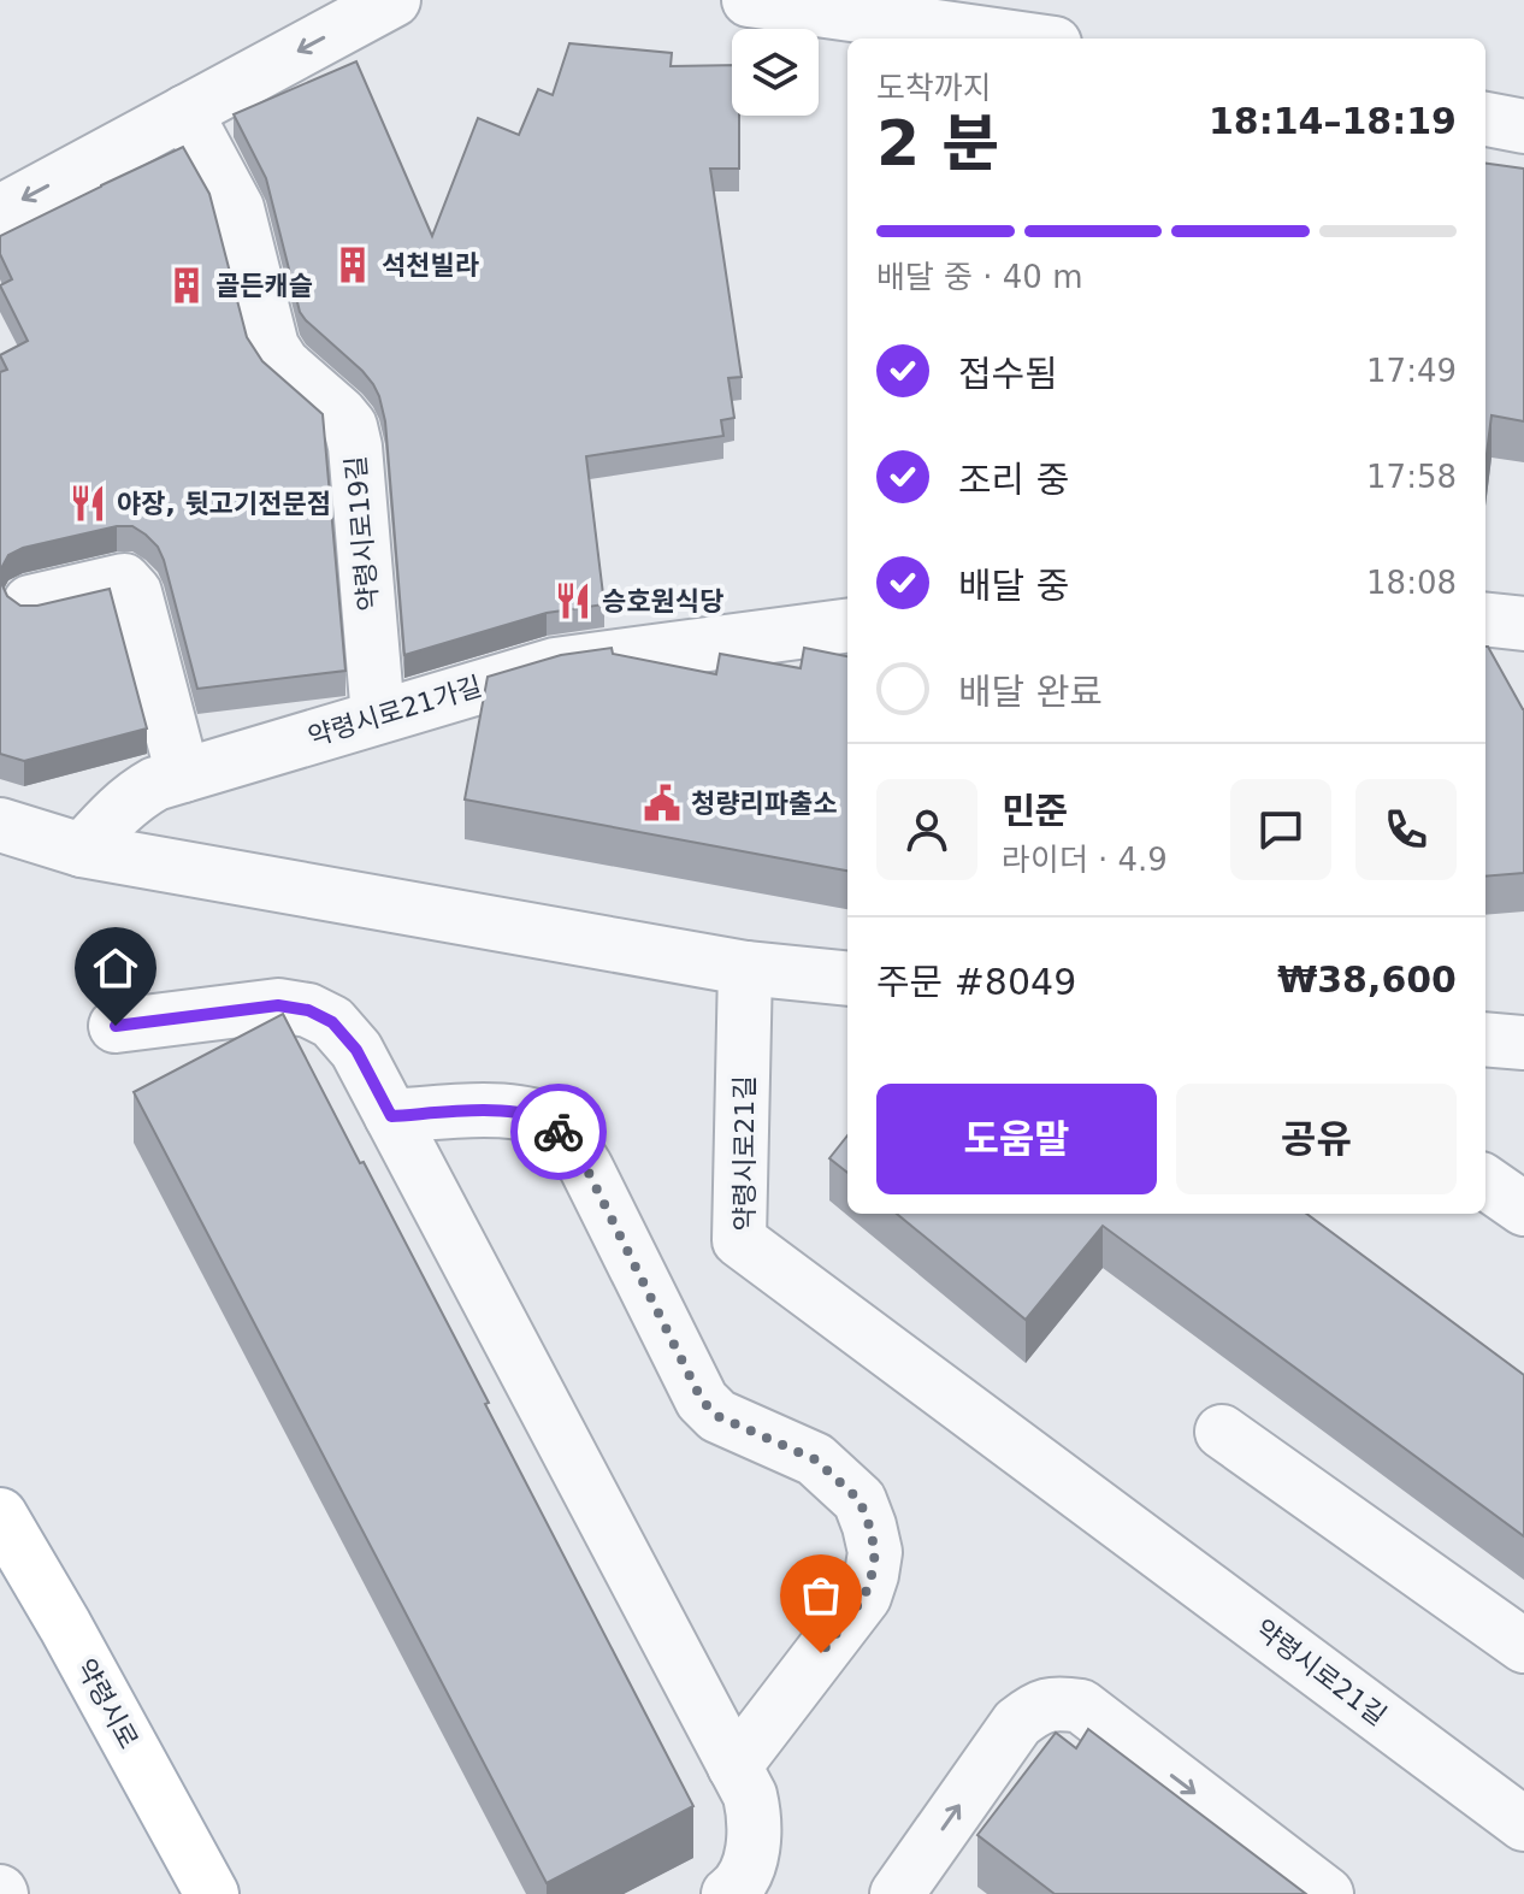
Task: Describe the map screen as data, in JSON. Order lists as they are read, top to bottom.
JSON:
{
  "streets": {
    "main road": ["약령시로"],
    "street": ["약령시로19길", "약령시로21가길", "약령시로21길"]
  },
  "crossings": [
    ["약령시로19길", "약령시로21가길"]
  ],
  "places": {
    "building": ["석천빌라", "골든캐슬"],
    "restaurant": ["야장, 뒷고기전문점", "승호원식당"],
    "public building": ["청량리파출소"]
  },
  "page": {
    "heading": ["2 분", "도착까지", "18:14–18:19"],
    "panel": [
      "민준",
      "라이더 · 4.9",
      "주문 #8049",
      "₩38,600"
    ],
    "bar": "배달 중 · 40 m",
    "list": [
      ["접수됨", "17:49"],
      ["조리 중", "17:58"],
      ["배달 중", "18:08"],
      "배달 완료"
    ],
    "buttons": ["도움말", "공유"]
  }
}
